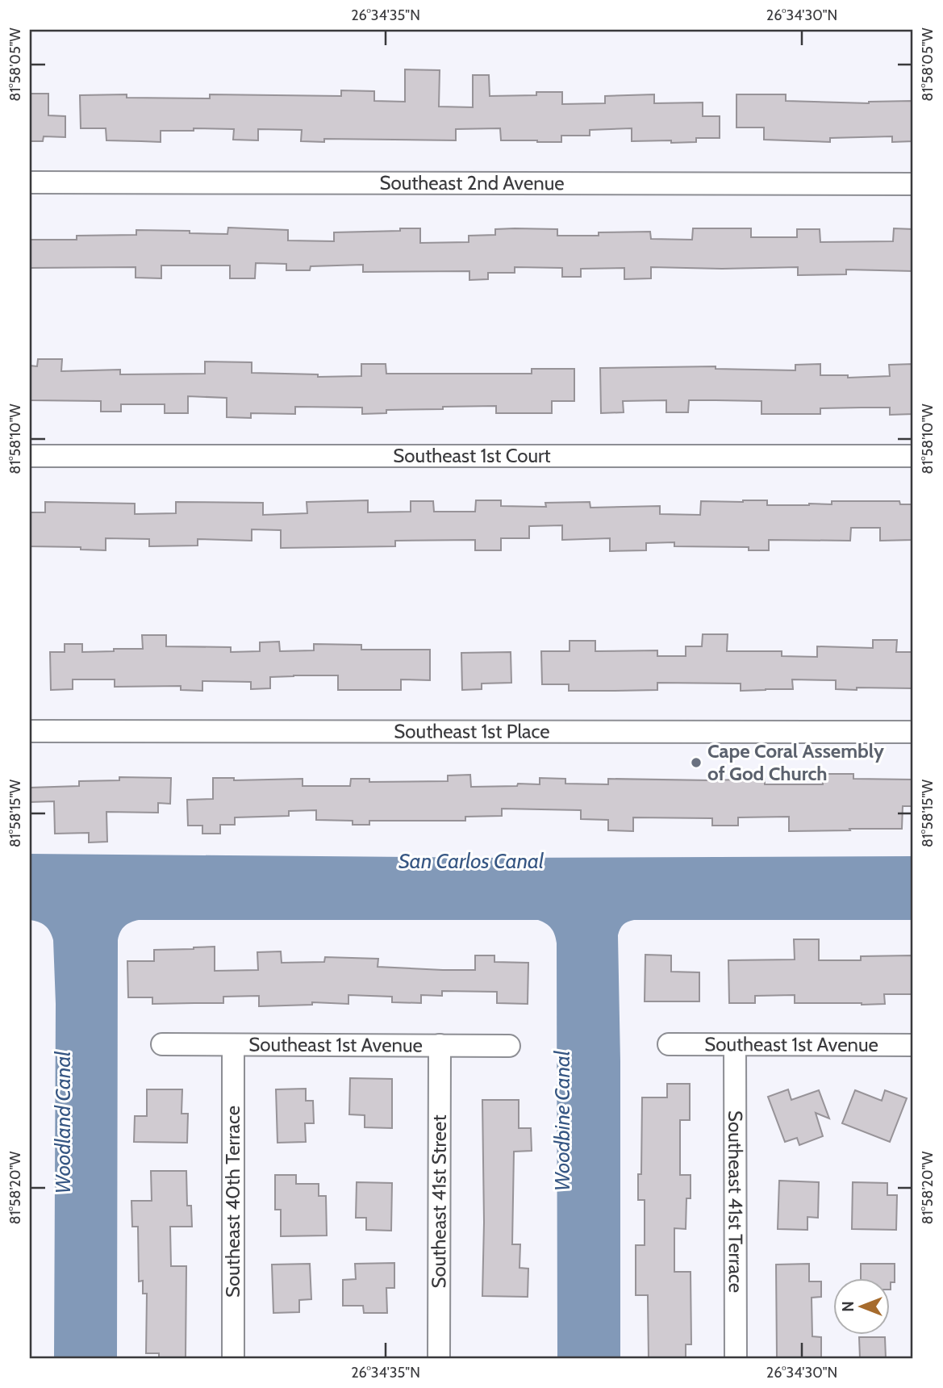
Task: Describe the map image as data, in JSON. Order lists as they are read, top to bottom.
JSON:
{
  "streets": {
    "street": [
      "Southeast 2nd Avenue",
      "Southeast 1st Court",
      "Southeast 1st Place",
      "Southeast 1st Avenue",
      "Southeast 40th Terrace",
      "Southeast 41st Street",
      "Southeast 41st Terrace"
    ]
  },
  "crossings": [
    ["Southeast 1st Avenue", "Southeast 40th Terrace"],
    ["Southeast 1st Avenue", "Southeast 41st Street"],
    ["Southeast 1st Avenue", "Southeast 41st Terrace"]
  ],
  "water": ["San Carlos Canal", "Woodbine Canal", "Woodland Canal"],
  "places": ["Cape Coral Assembly of God Church"],
  "north": "left",
  "coordinates": [
    "26°34'35\"N",
    "26°34'30\"N",
    "81°58'05\"W",
    "81°58'10\"W",
    "81°58'15\"W",
    "81°58'20\"W"
  ]
}
